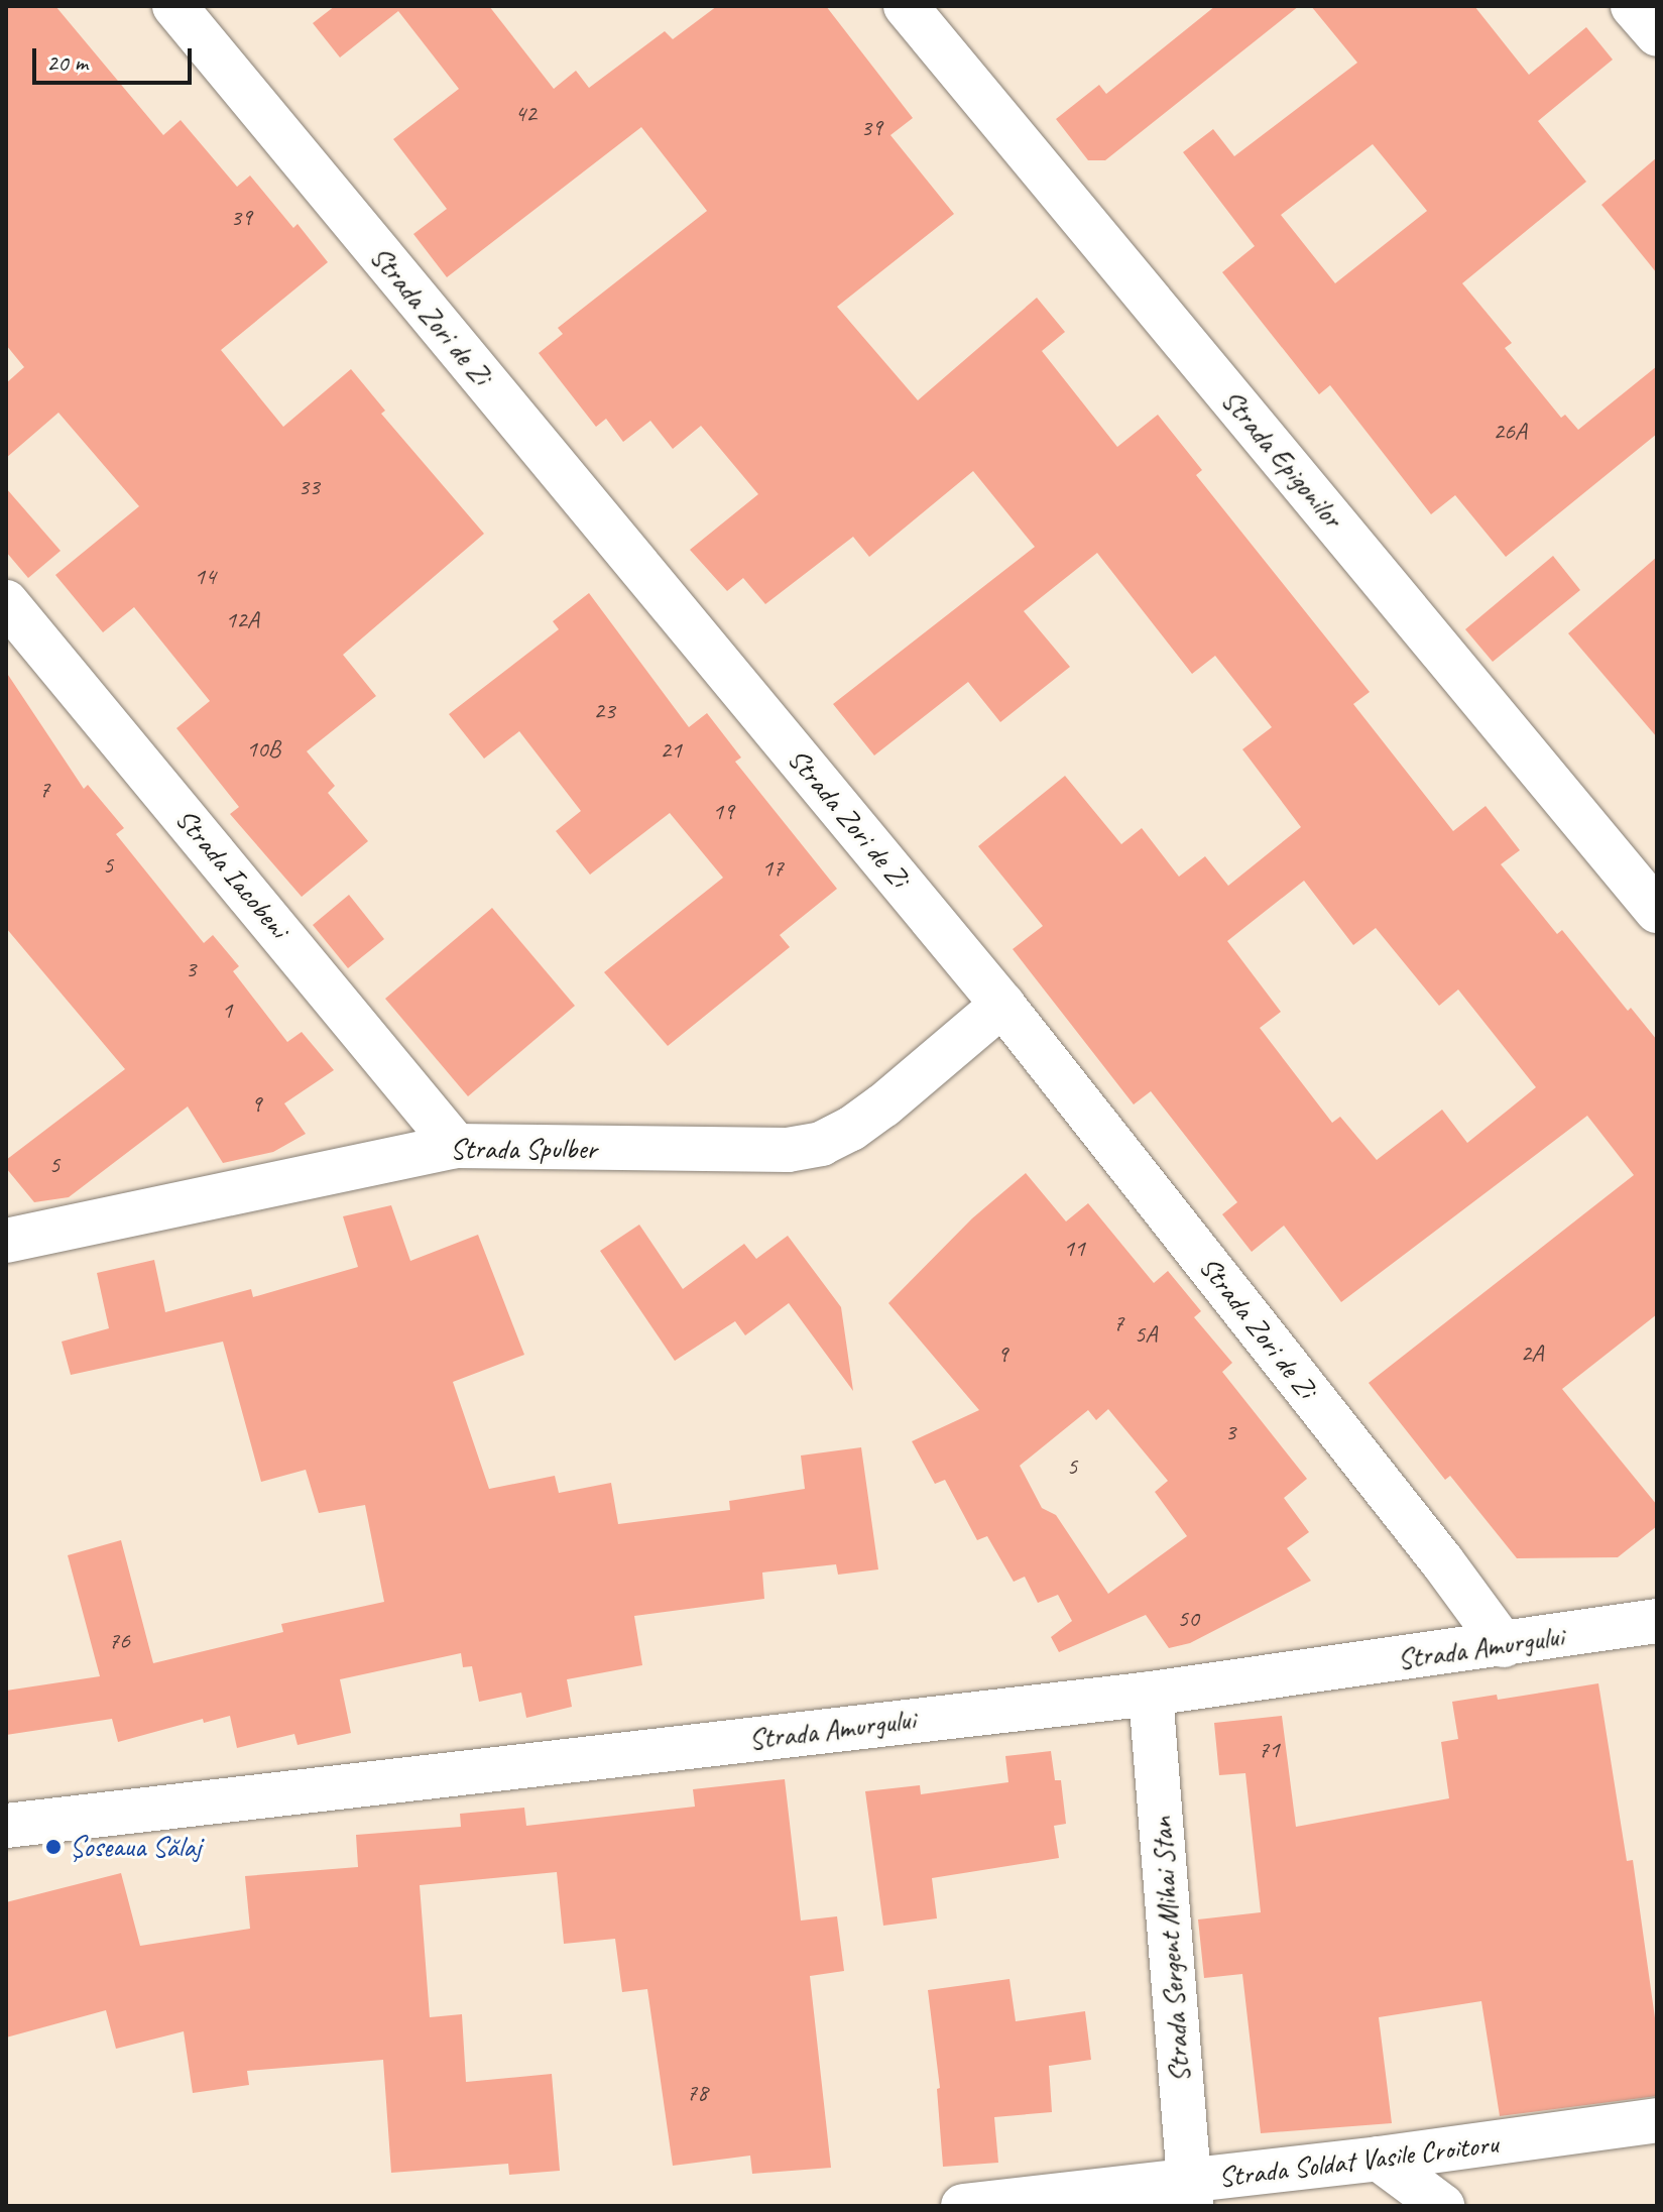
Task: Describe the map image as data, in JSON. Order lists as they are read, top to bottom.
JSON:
{
  "streets": {
    "street": [
      "Strada Zori de Zi",
      "Strada Epigonilor",
      "Strada Iacobeni",
      "Strada Spulber",
      "Strada Amurgului",
      "Strada Sergent Mihai Stan",
      "Strada Soldat Vasile Croitoru"
    ]
  },
  "crossings": [
    ["Strada Zori de Zi", "Strada Spulber"],
    ["Strada Zori de Zi", "Strada Amurgului"],
    ["Strada Iacobeni", "Strada Spulber"],
    ["Strada Amurgului", "Strada Sergent Mihai Stan"],
    ["Strada Sergent Mihai Stan", "Strada Soldat Vasile Croitoru"]
  ],
  "places": ["Șoseaua Sălaj"],
  "house_numbers": [
    "42",
    "39",
    "39",
    "26A",
    "33",
    "14",
    "12A",
    "23",
    "10B",
    "21",
    "7",
    "19",
    "5",
    "17",
    "3",
    "1",
    "9",
    "5",
    "11",
    "7",
    "5A",
    "2A",
    "9",
    "3",
    "5",
    "50",
    "76",
    "71",
    "78"
  ],
  "scale_bar": "20 m"
}
